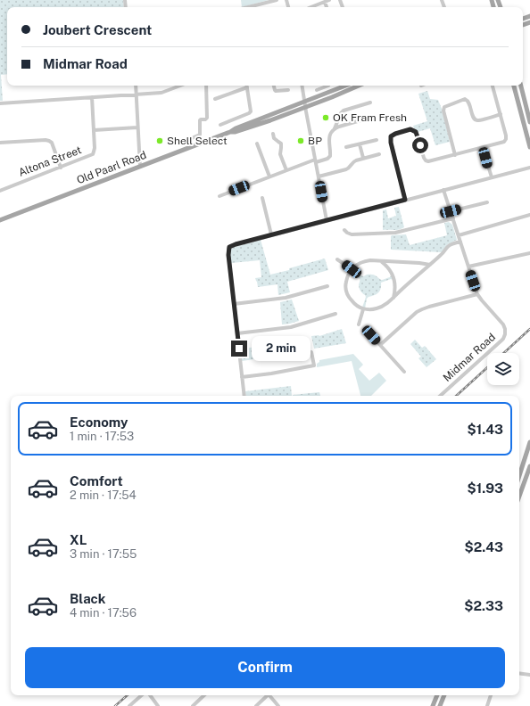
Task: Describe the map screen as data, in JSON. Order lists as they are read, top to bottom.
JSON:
{
  "streets": {
    "main road": ["Old Paarl Road"],
    "street": ["Altona Street", "Midmar Road"]
  },
  "places": ["OK Fram Fresh", "Shell Select", "BP"],
  "page": {
    "banner": ["Joubert Crescent", "Midmar Road"],
    "bubble": "2 min",
    "list": [
      {
        "name": "Economy",
        "note": "1 min · 17:53",
        "value": "$1.43"
      },
      {
        "name": "Comfort",
        "note": "2 min · 17:54",
        "value": "$1.93"
      },
      {
        "name": "XL",
        "note": "3 min · 17:55",
        "value": "$2.43"
      },
      {
        "name": "Black",
        "note": "4 min · 17:56",
        "value": "$2.33"
      }
    ],
    "buttons": "Confirm"
  }
}
